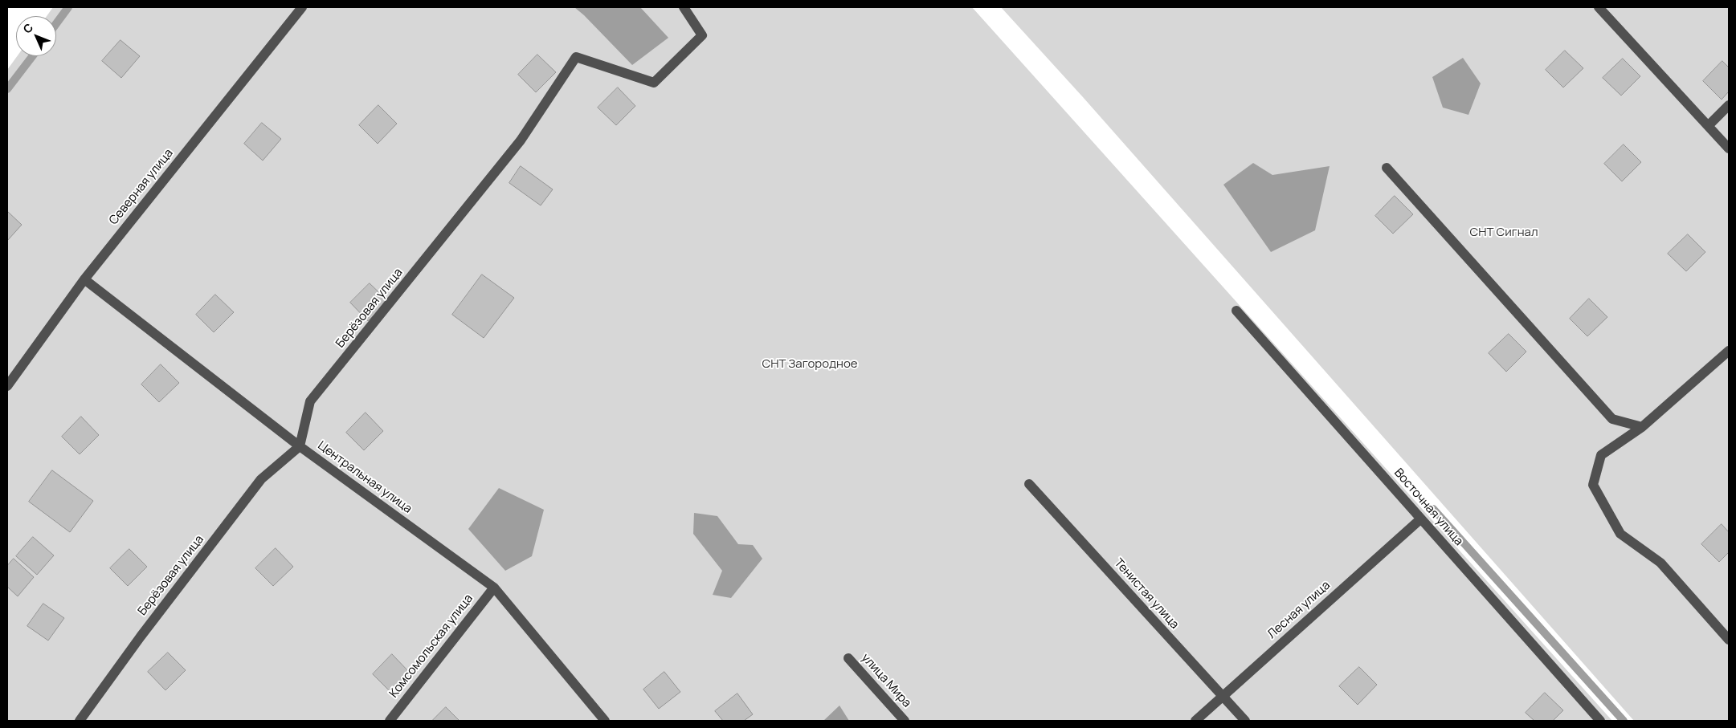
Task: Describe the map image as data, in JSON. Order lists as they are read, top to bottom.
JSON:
{
  "streets": {
    "street": [
      "Северная улица",
      "Берёзовая улица",
      "Центральная улица",
      "Восточная улица",
      "Тенистая улица",
      "Лесная улица",
      "Комсомольская улица",
      "улица Мира"
    ]
  },
  "crossings": [
    ["Северная улица", "Центральная улица"],
    ["Берёзовая улица", "Центральная улица"],
    ["Центральная улица", "Комсомольская улица"],
    ["Восточная улица", "Лесная улица"],
    ["Тенистая улица", "Лесная улица"]
  ],
  "parks": ["СНТ Сигнал", "СНТ Загородное"],
  "north": "top left"
}
